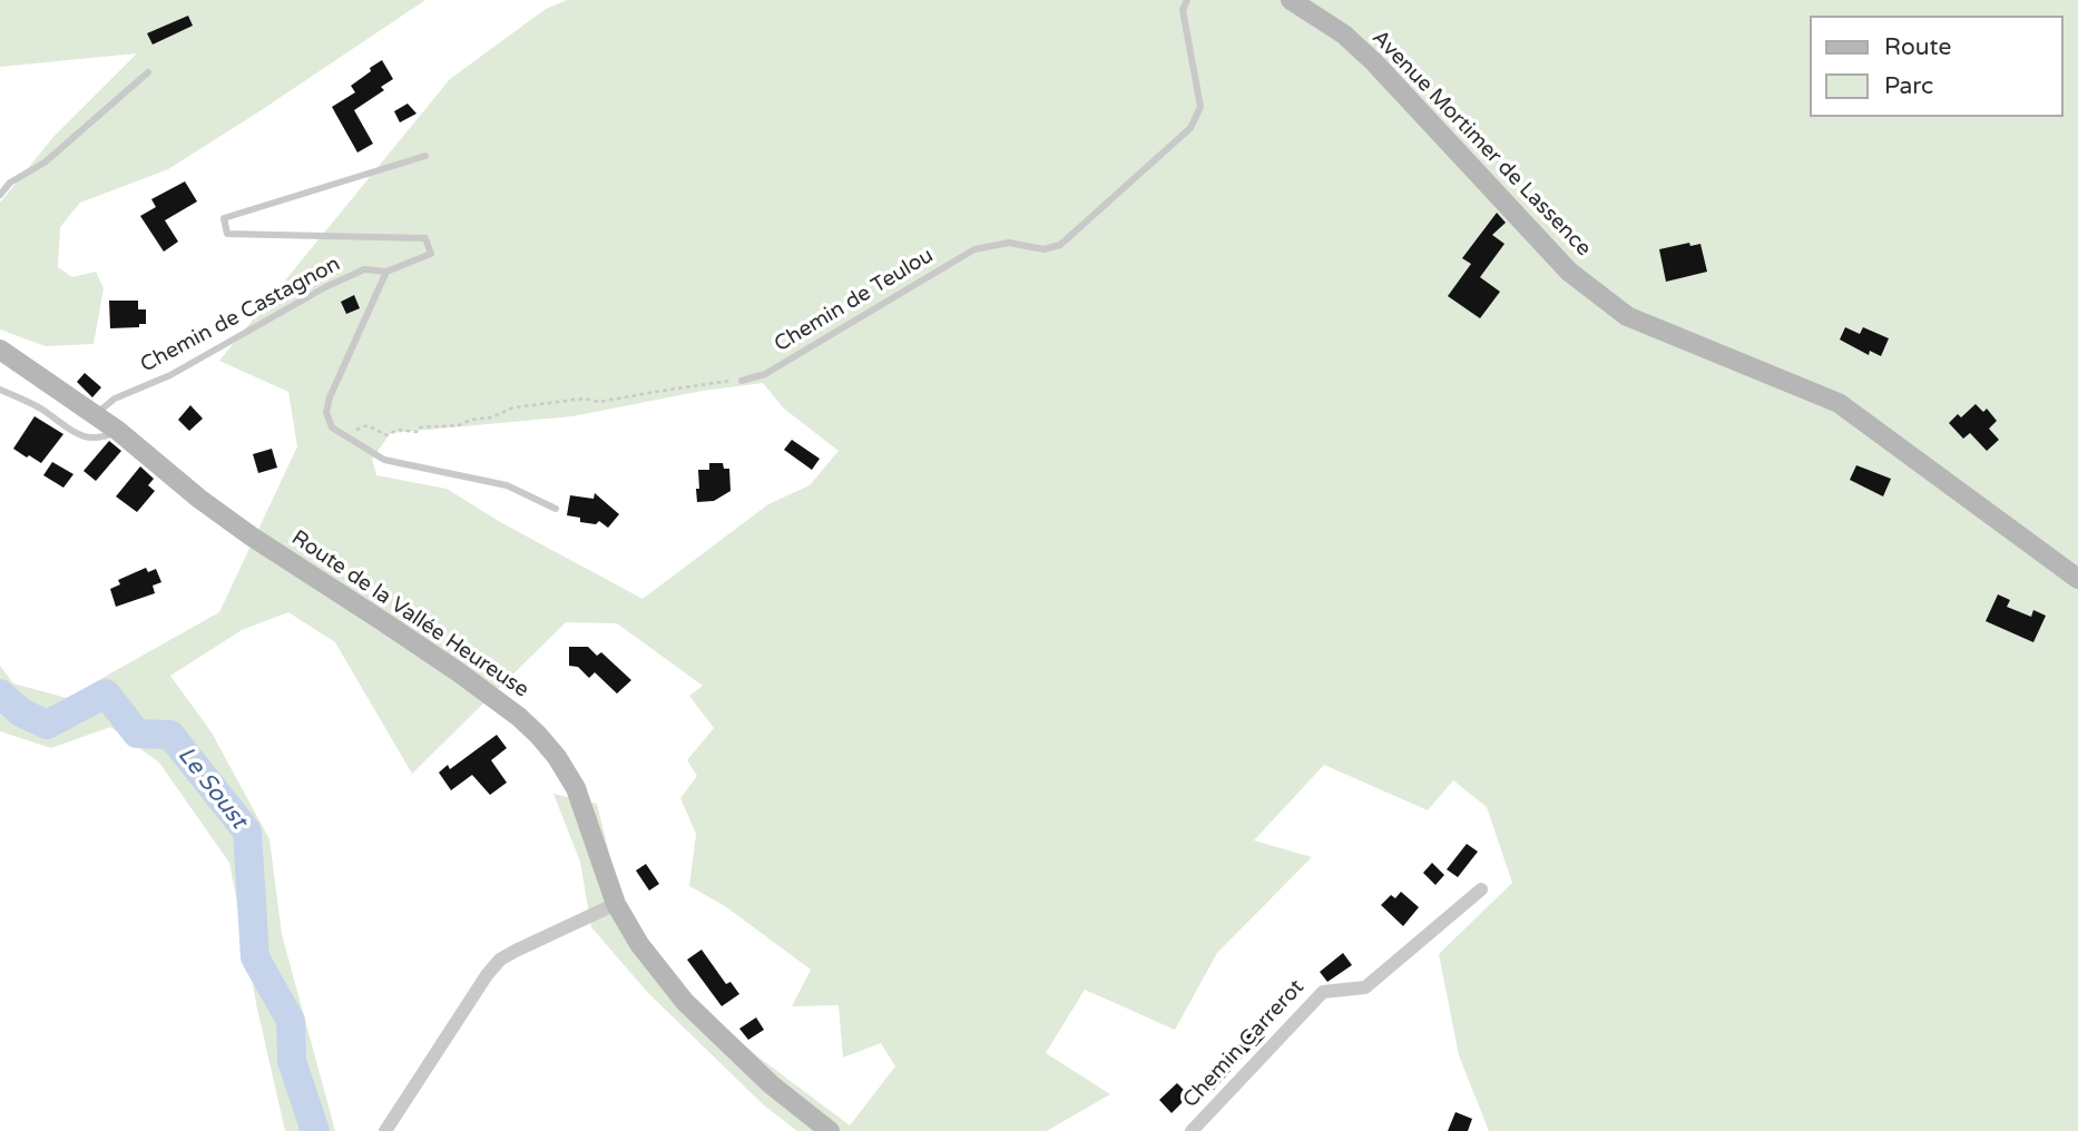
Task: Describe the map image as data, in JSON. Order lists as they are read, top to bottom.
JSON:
{
  "streets": {
    "street": ["Avenue Mortimer de Lassence", "Route de la Vallée Heureuse", "Chemin Carrerot"],
    "lane": ["Chemin de Teulou", "Chemin de Castagnon"]
  },
  "crossings": [
    ["Chemin de Castagnon", "Route de la Vallée Heureuse"]
  ],
  "water": ["Le Soust"],
  "legend": ["Route", "Parc"]
}
